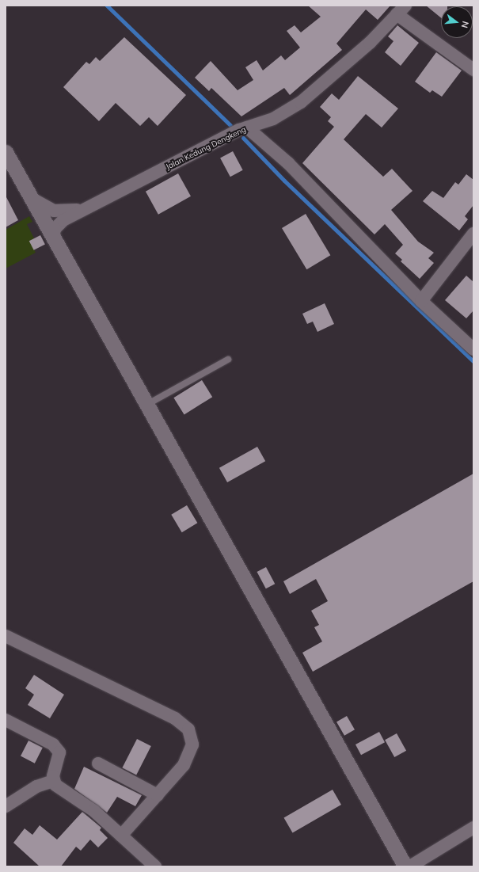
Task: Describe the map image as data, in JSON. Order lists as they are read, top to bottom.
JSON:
{
  "streets": {
    "street": ["Jalan Kedung Dengkeng"]
  },
  "north": "right"
}
